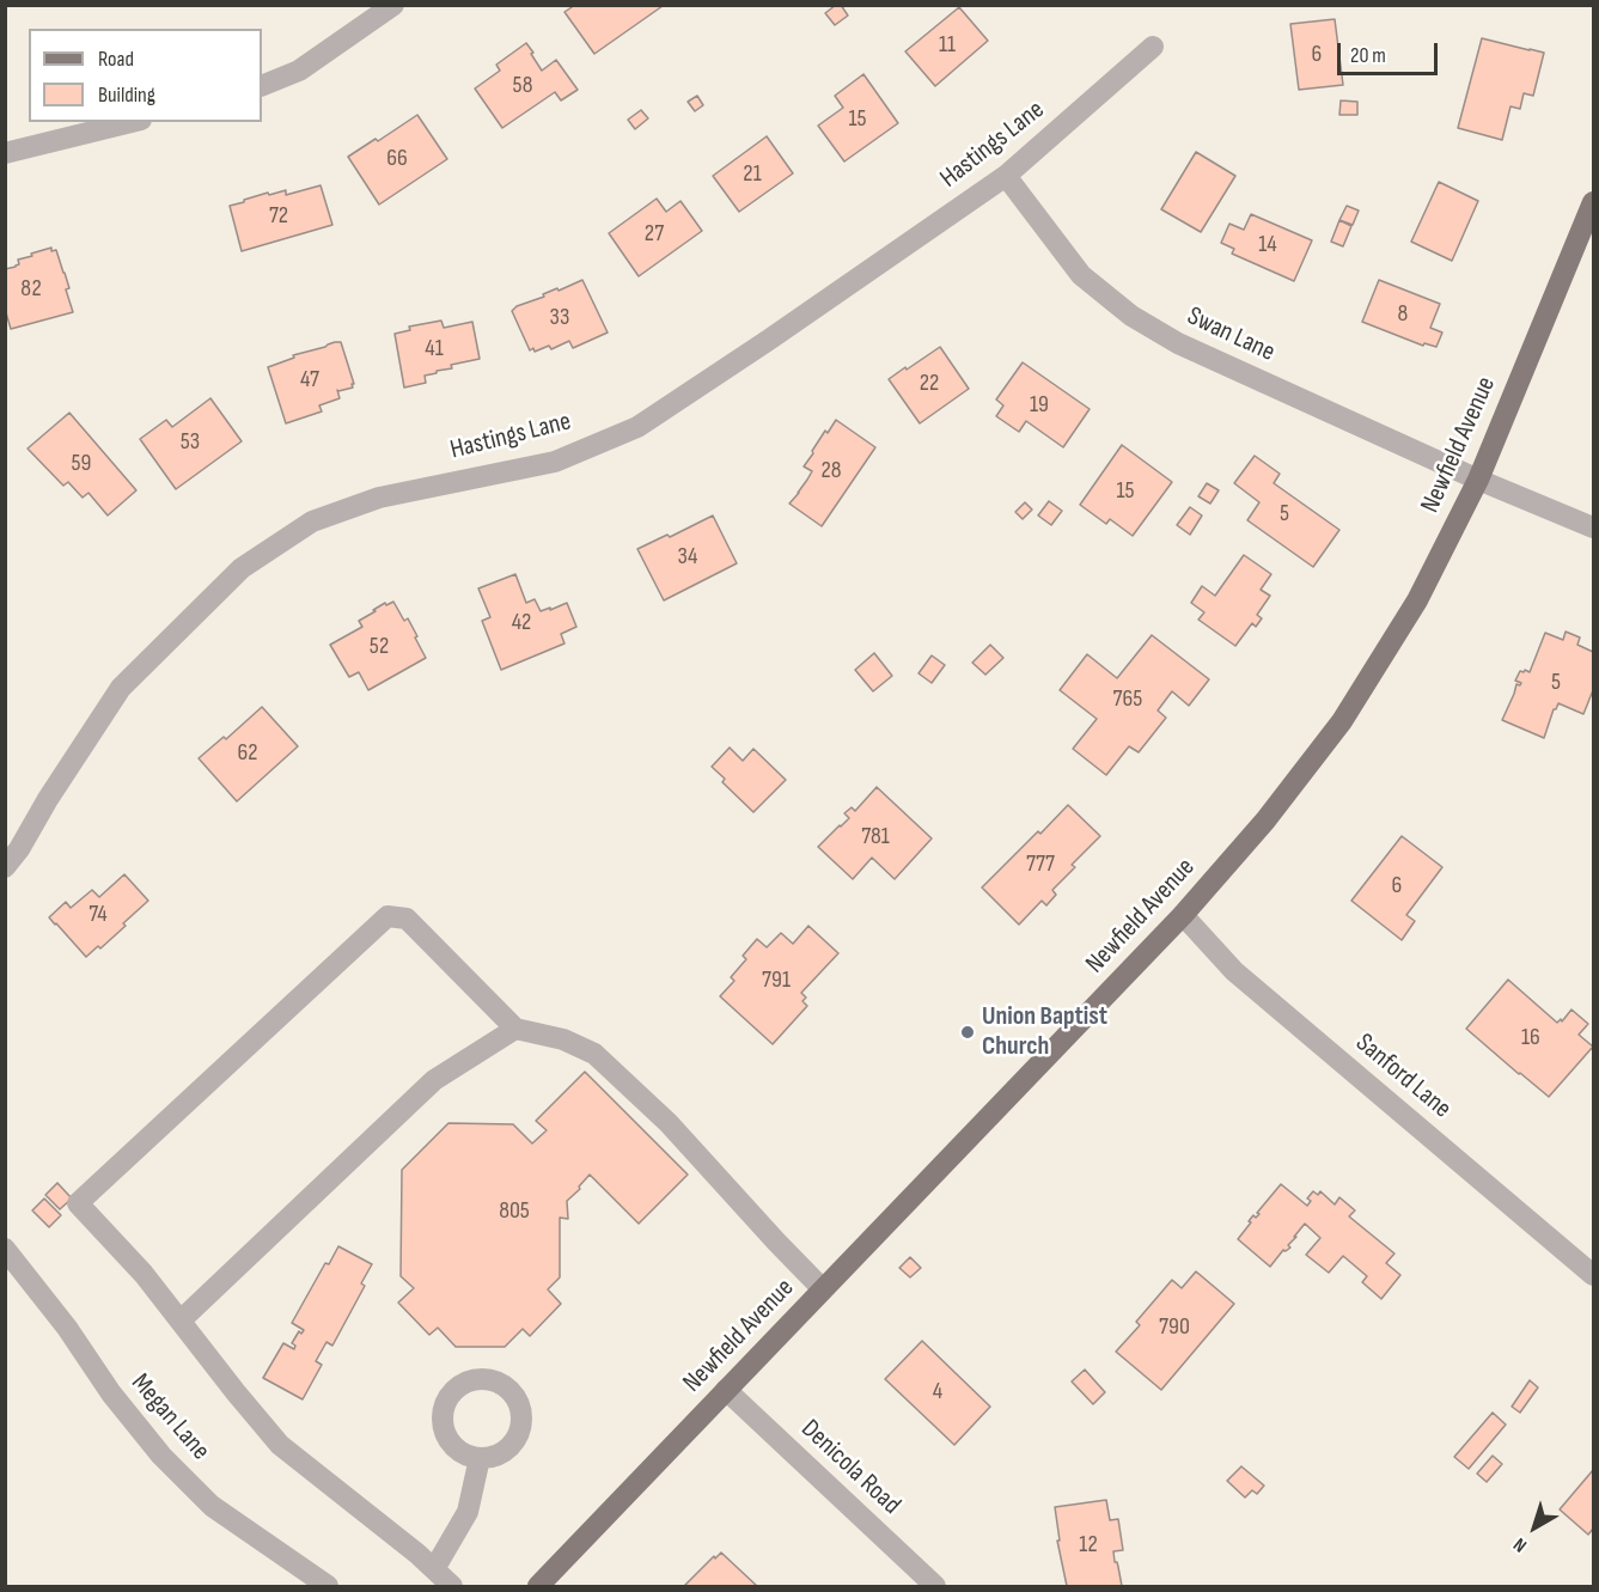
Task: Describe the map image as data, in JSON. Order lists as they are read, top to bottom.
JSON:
{
  "streets": {
    "main road": ["Newfield Avenue"],
    "street": [
      "Hastings Lane",
      "Swan Lane",
      "Sanford Lane",
      "Megan Lane",
      "Denicola Road"
    ]
  },
  "crossings": [
    ["Hastings Lane", "Swan Lane"],
    ["Swan Lane", "Newfield Avenue"],
    ["Newfield Avenue", "Sanford Lane"],
    ["Newfield Avenue", "Denicola Road"]
  ],
  "places": ["Union Baptist Church"],
  "house_numbers": [
    "11",
    "6",
    "58",
    "15",
    "66",
    "21",
    "72",
    "27",
    "14",
    "82",
    "8",
    "33",
    "41",
    "47",
    "22",
    "19",
    "53",
    "59",
    "28",
    "15",
    "5",
    "34",
    "42",
    "52",
    "5",
    "765",
    "62",
    "781",
    "777",
    "6",
    "74",
    "791",
    "16",
    "805",
    "790",
    "4",
    "12"
  ],
  "legend": ["Road", "Building"],
  "scale_bar": "20 m",
  "north": "bottom left"
}
